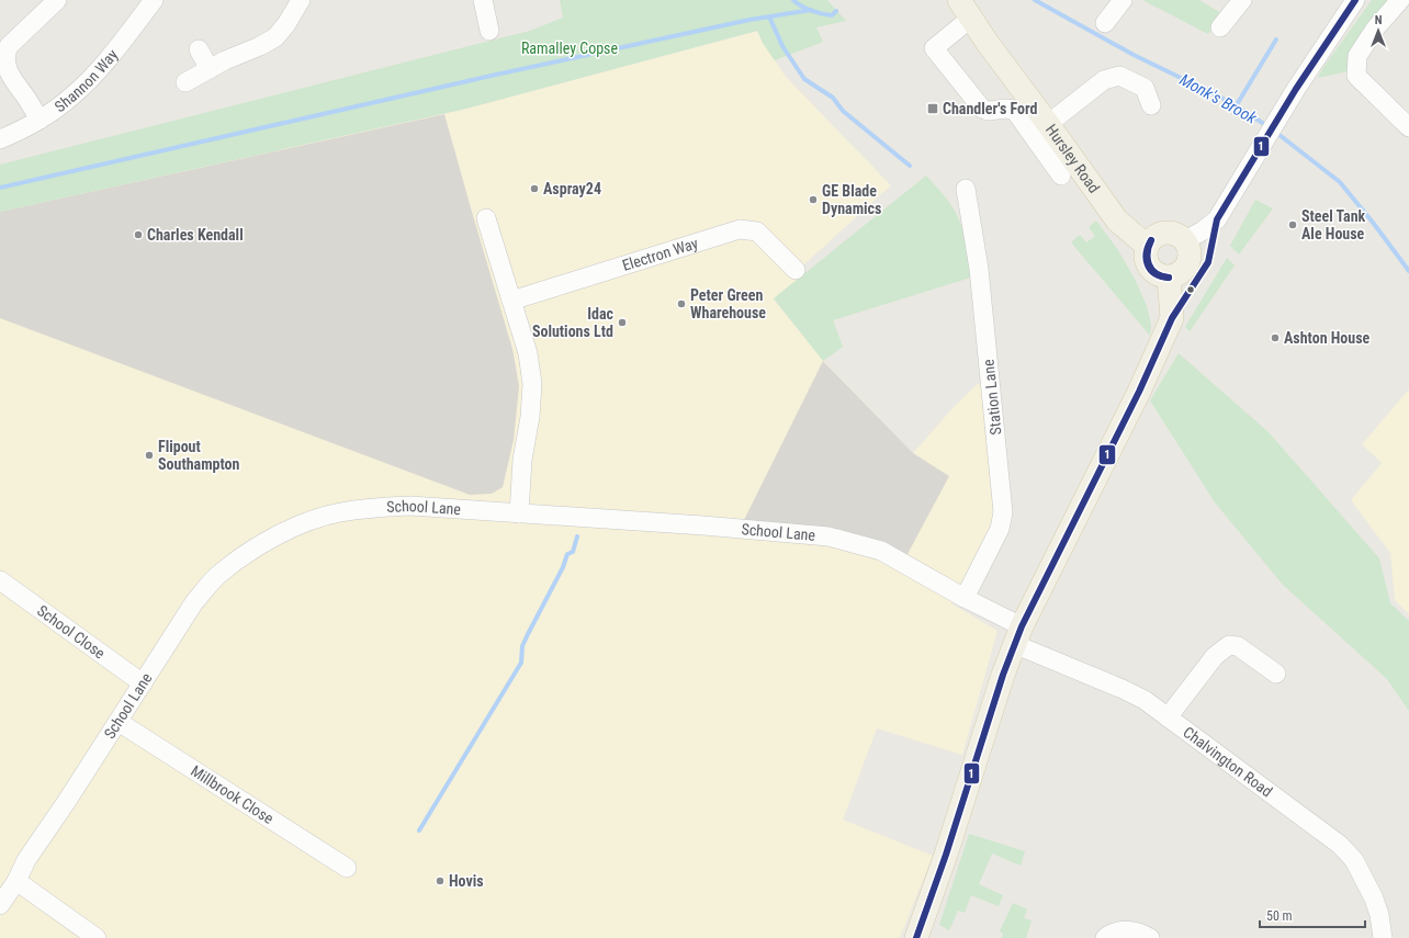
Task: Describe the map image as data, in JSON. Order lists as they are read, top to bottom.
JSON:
{
  "streets": {
    "main road": ["Hursley Road"],
    "street": [
      "Shannon Way",
      "Electron Way",
      "Station Lane",
      "School Lane",
      "School Close",
      "Chalvington Road",
      "Millbrook Close"
    ]
  },
  "crossings": [
    ["Station Lane", "School Lane"],
    ["School Lane", "School Close"],
    ["School Lane", "Chalvington Road"],
    ["School Lane", "Millbrook Close"]
  ],
  "water": ["Monk's Brook"],
  "parks": ["Ramalley Copse"],
  "places": {
    "transit": ["Chandler's Ford"],
    "other": [
      "Aspray24",
      "GE Blade Dynamics",
      "Steel Tank Ale House",
      "Charles Kendall",
      "Peter Green Wharehouse",
      "Idac Solutions Ltd",
      "Ashton House",
      "Flipout Southampton",
      "Hovis"
    ]
  },
  "lines": ["transit line 1"],
  "scale_bar": "50 m",
  "north": "top"
}
